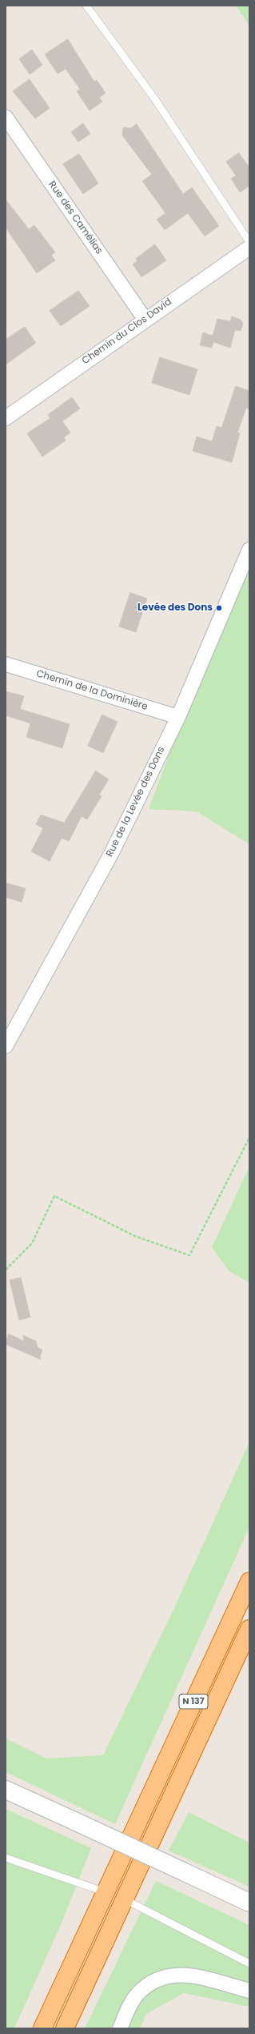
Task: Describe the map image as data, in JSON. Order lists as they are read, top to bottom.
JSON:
{
  "streets": {
    "highway": ["N 137"],
    "street": [
      "Rue des Camélias",
      "Chemin du Clos David",
      "Chemin de la Dominière",
      "Rue de la Levée des Dons"
    ]
  },
  "crossings": [
    ["Rue des Camélias", "Chemin du Clos David"],
    ["Chemin de la Dominière", "Rue de la Levée des Dons"]
  ],
  "places": ["Levée des Dons"]
}
